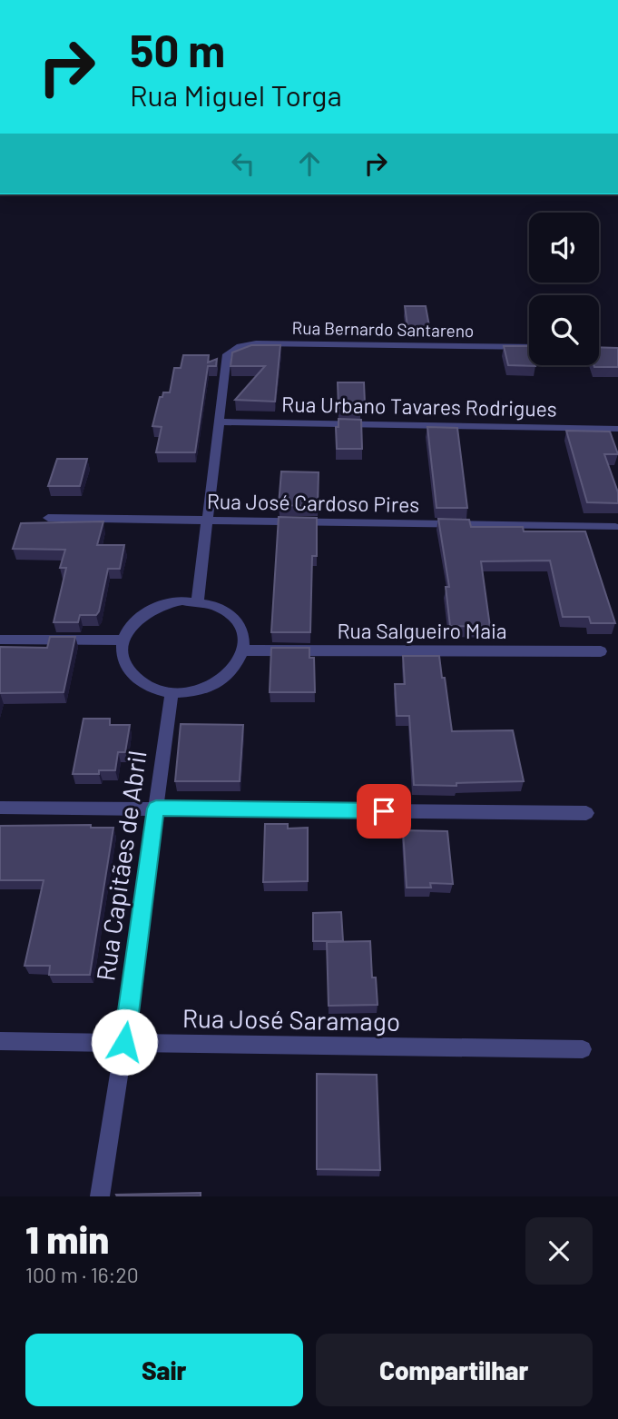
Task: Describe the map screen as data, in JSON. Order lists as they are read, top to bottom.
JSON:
{
  "streets": {
    "street": [
      "Rua Bernardo Santareno",
      "Rua Urbano Tavares Rodrigues",
      "Rua José Cardoso Pires",
      "Rua Salgueiro Maia",
      "Rua Capitães de Abril",
      "Rua José Saramago"
    ]
  },
  "crossings": [
    ["Rua Bernardo Santareno", "Rua Urbano Tavares Rodrigues"],
    ["Rua Salgueiro Maia", "Rua Capitães de Abril"],
    ["Rua Capitães de Abril", "Rua José Saramago"]
  ],
  "page": {
    "turn": ["50 m", "Rua Miguel Torga"],
    "heading": ["1 min", "100 m · 16:20"],
    "buttons": ["Sair", "Compartilhar"]
  }
}
